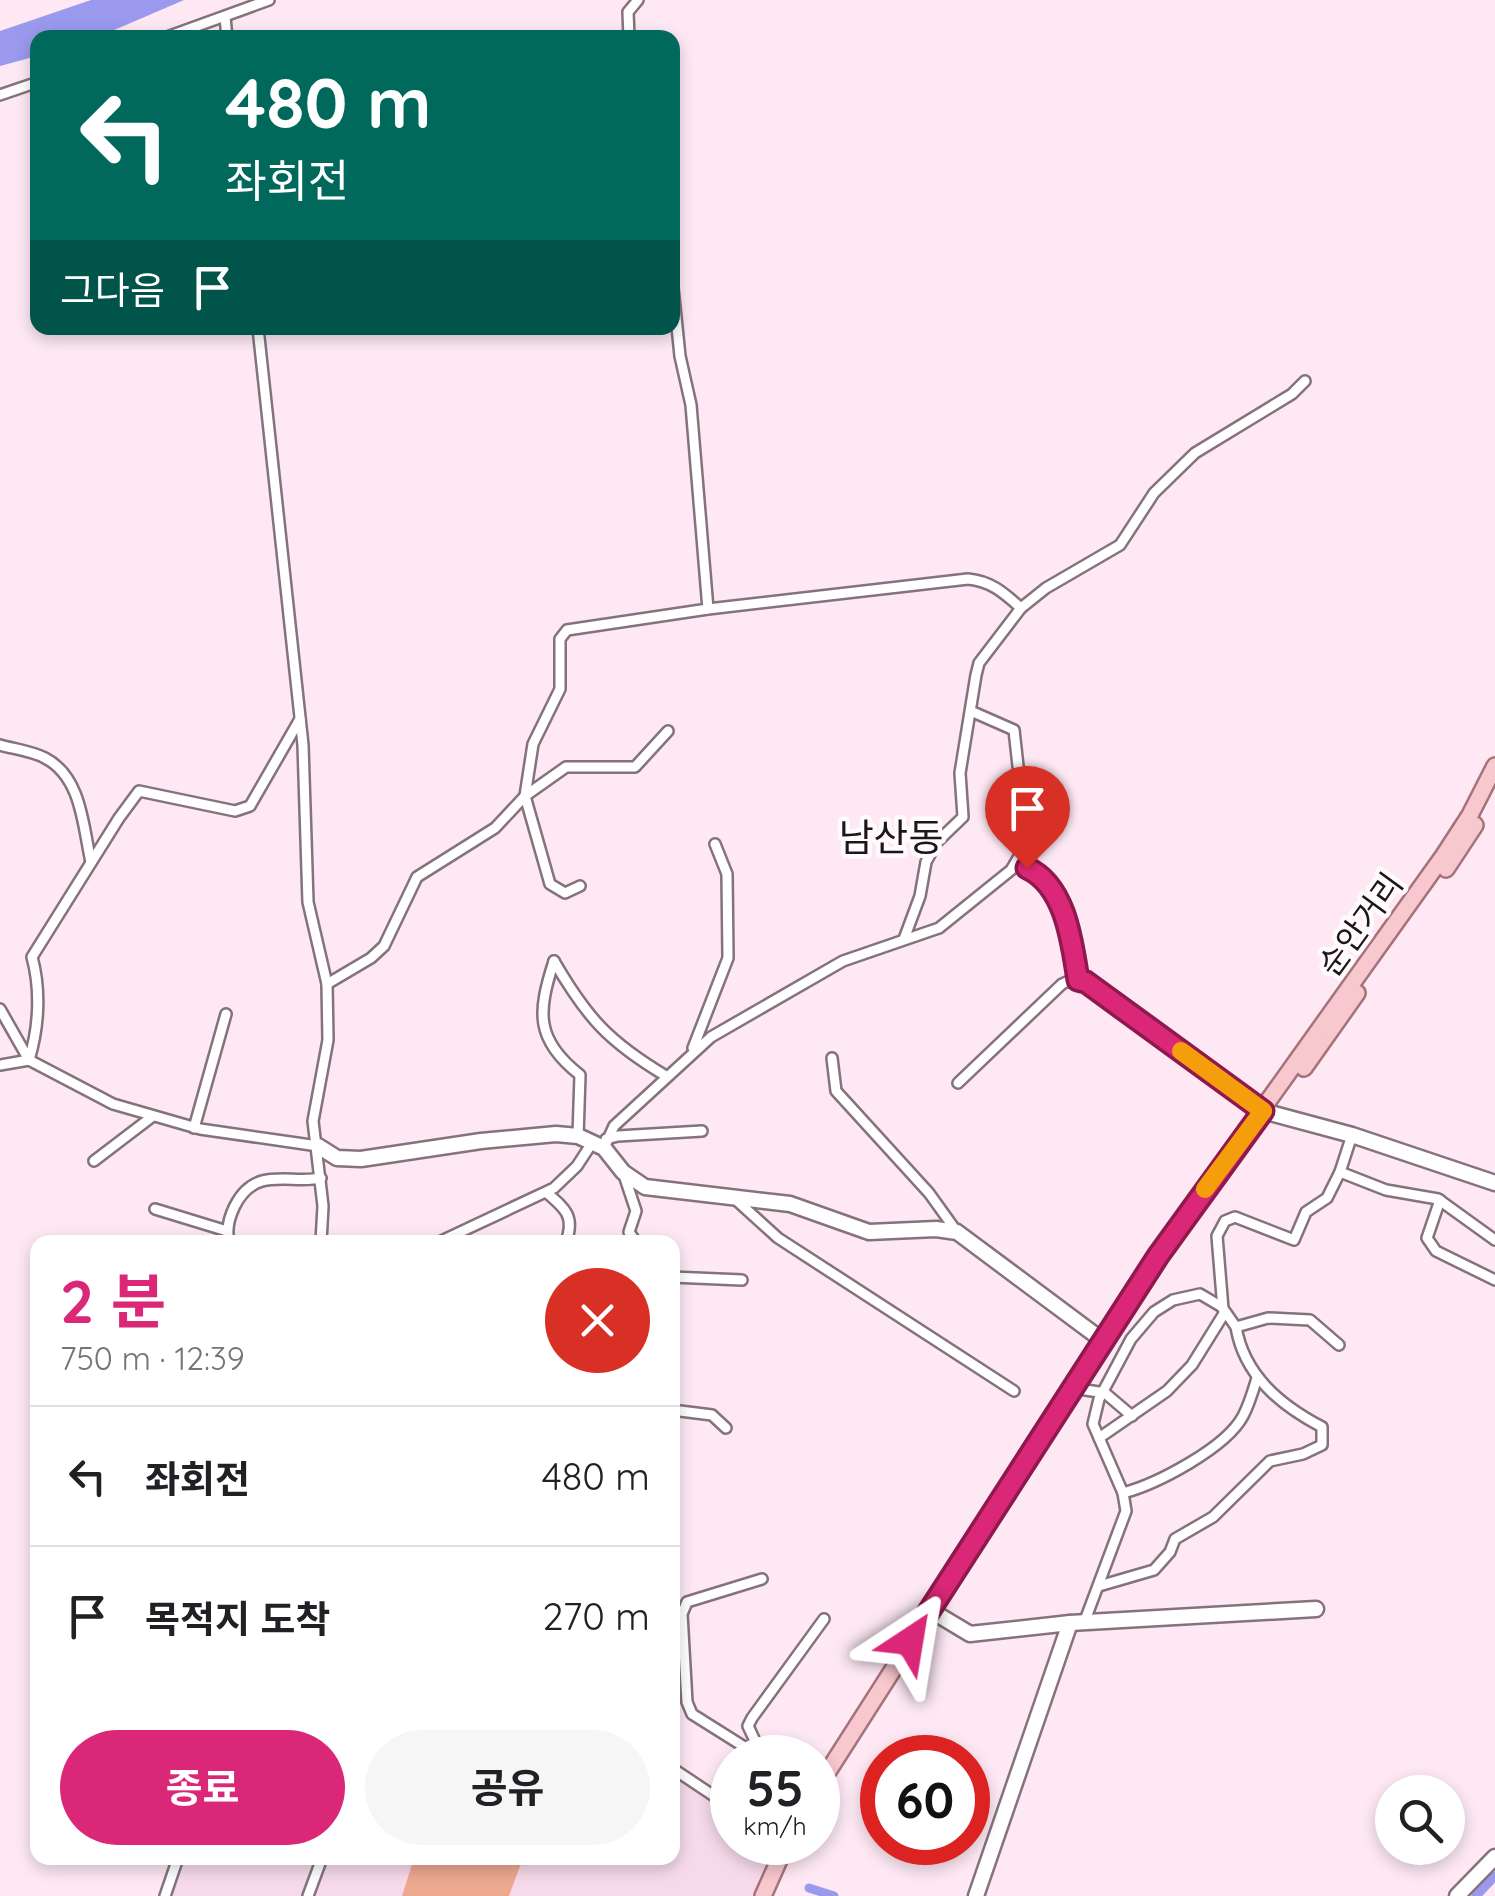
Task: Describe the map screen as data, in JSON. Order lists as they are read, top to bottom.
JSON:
{
  "streets": {
    "main road": ["순안거리"]
  },
  "districts": ["남산동"],
  "page": {
    "turn": ["480 m", "좌회전"],
    "then": "그다음",
    "heading": ["2 분", "750 m · 12:39"],
    "list": [
      {
        "name": "좌회전",
        "value": "480 m"
      },
      {
        "name": "목적지 도착",
        "value": "270 m"
      }
    ],
    "buttons": ["종료", "공유"],
    "speed": "55 km/h",
    "limit": "60"
  }
}
